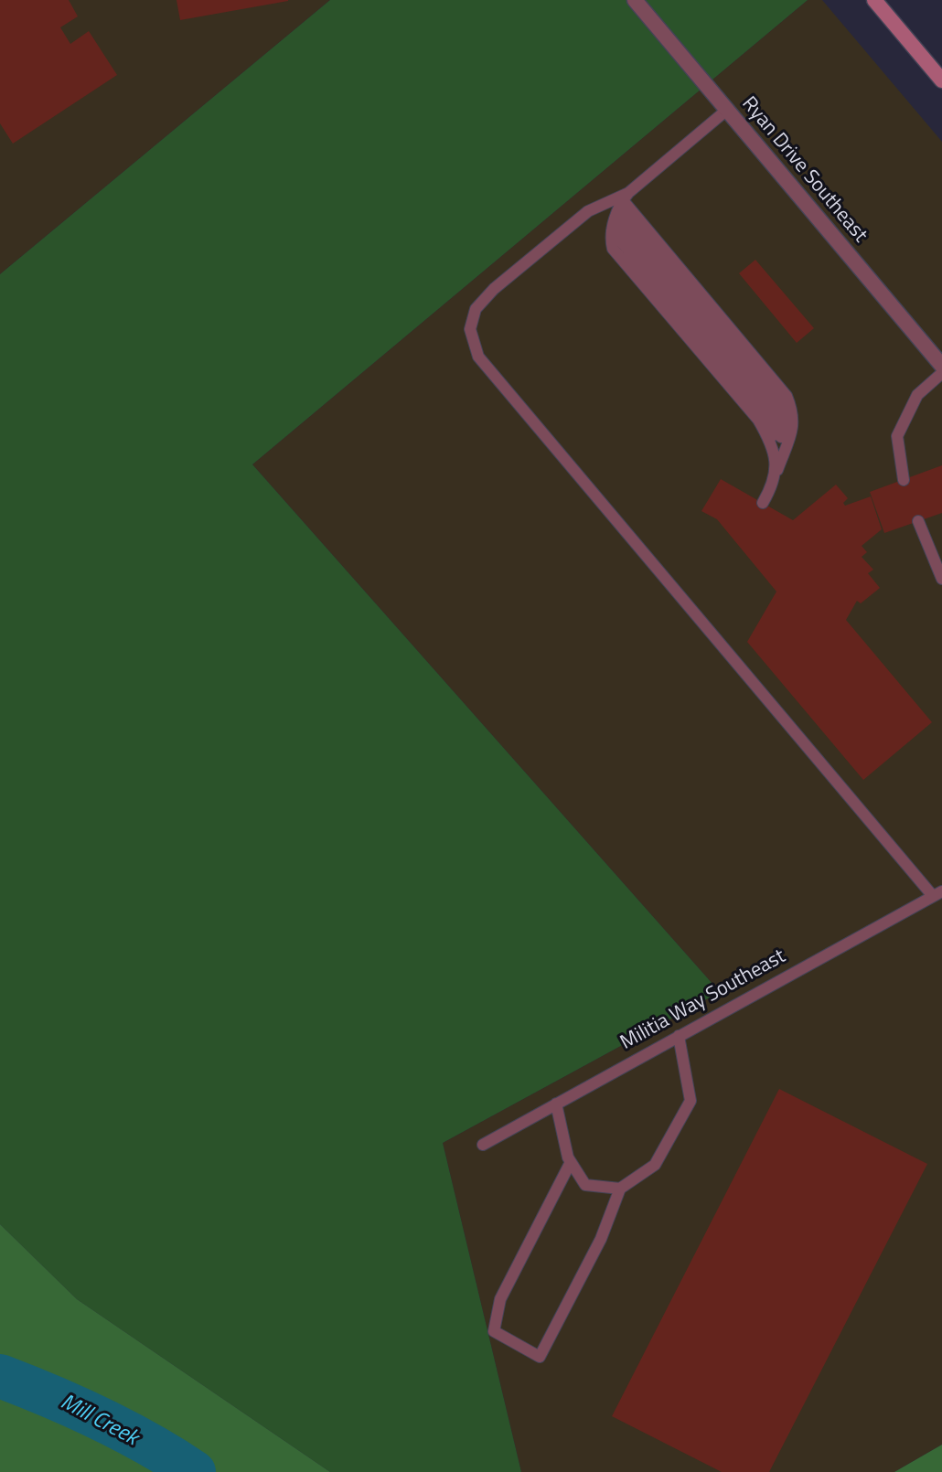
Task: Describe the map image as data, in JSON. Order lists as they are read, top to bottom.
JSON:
{
  "streets": {
    "street": ["Ryan Drive Southeast"],
    "lane": ["Militia Way Southeast"]
  },
  "water": ["Mill Creek"]
}
